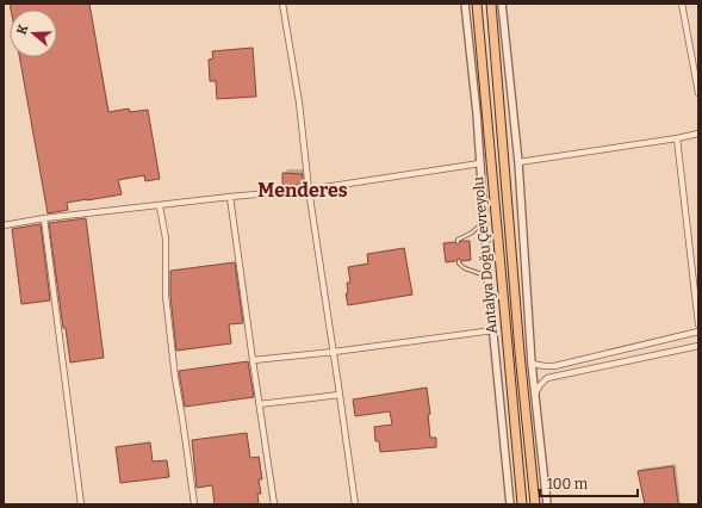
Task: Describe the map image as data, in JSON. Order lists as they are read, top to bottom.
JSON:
{
  "streets": {
    "main road": ["Antalya Doğu Çevreyolu"]
  },
  "districts": ["Menderes"],
  "scale_bar": "100 m",
  "north": "left"
}
